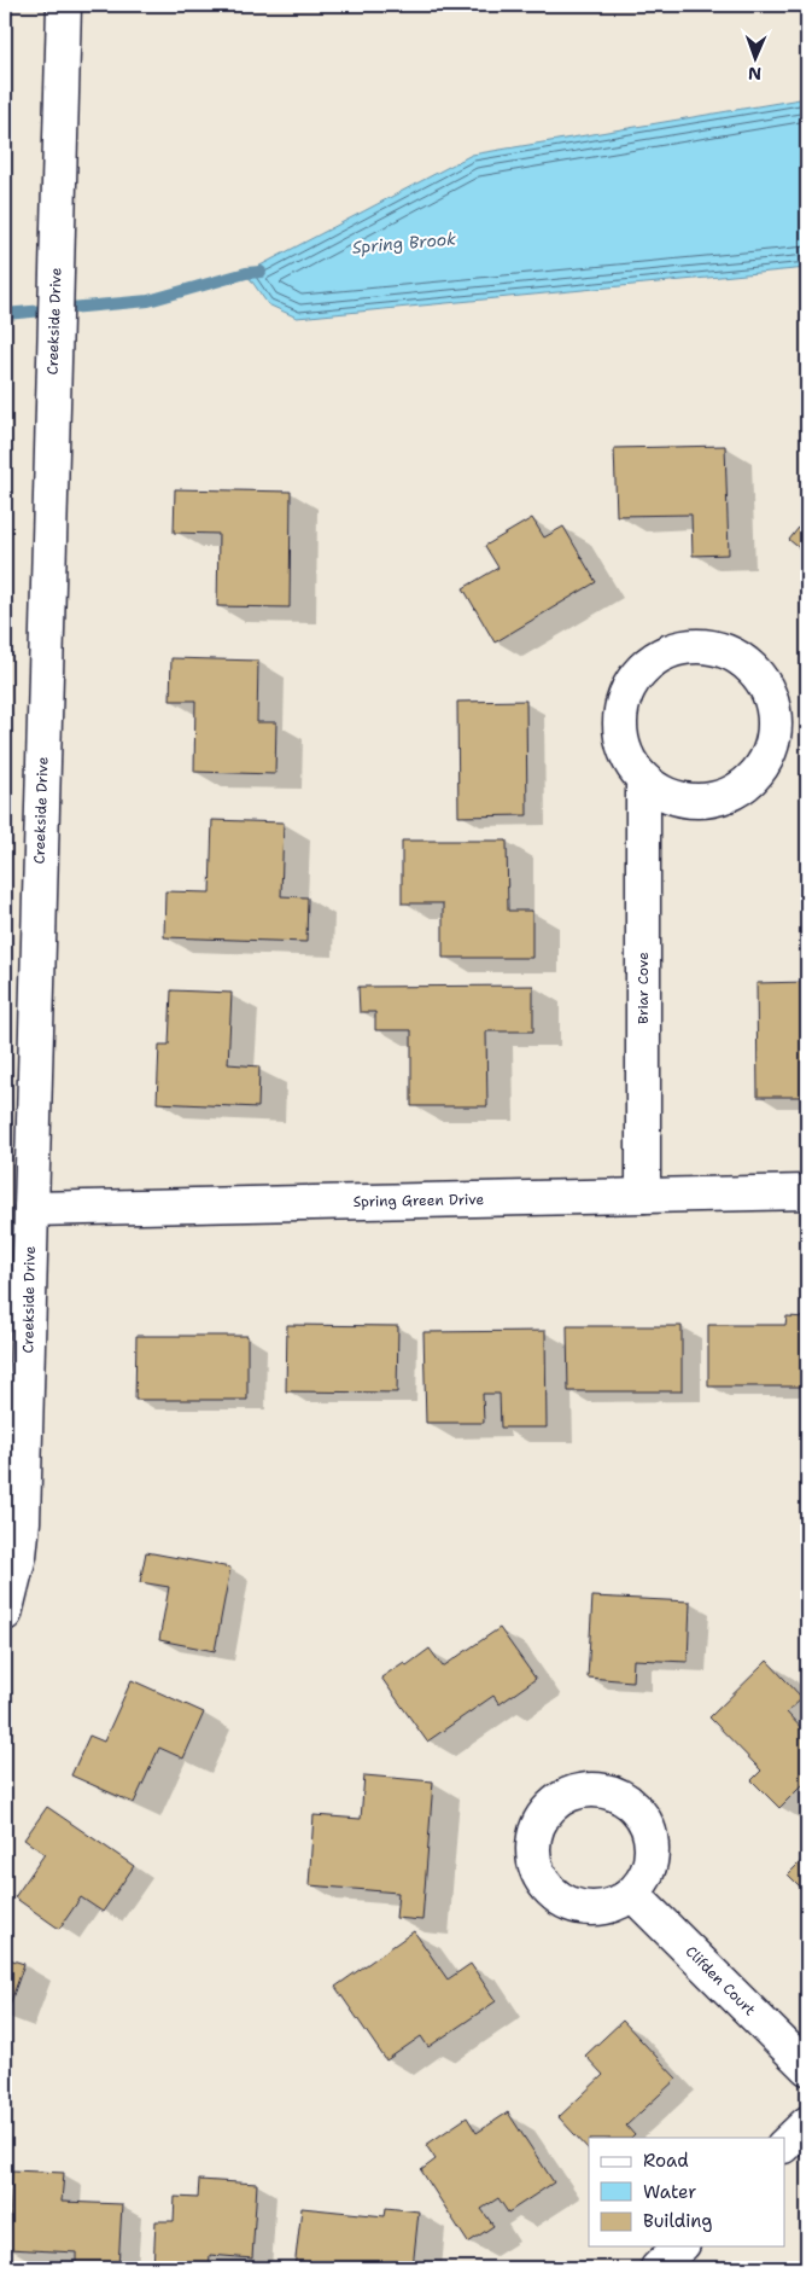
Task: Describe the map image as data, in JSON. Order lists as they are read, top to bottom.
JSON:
{
  "streets": {
    "street": [
      "Creekside Drive",
      "Briar Cove",
      "Spring Green Drive",
      "Clifden Court"
    ]
  },
  "crossings": [
    ["Creekside Drive", "Spring Green Drive"],
    ["Briar Cove", "Spring Green Drive"]
  ],
  "water": ["Spring Brook"],
  "legend": ["Road", "Water", "Building"],
  "north": "bottom"
}
